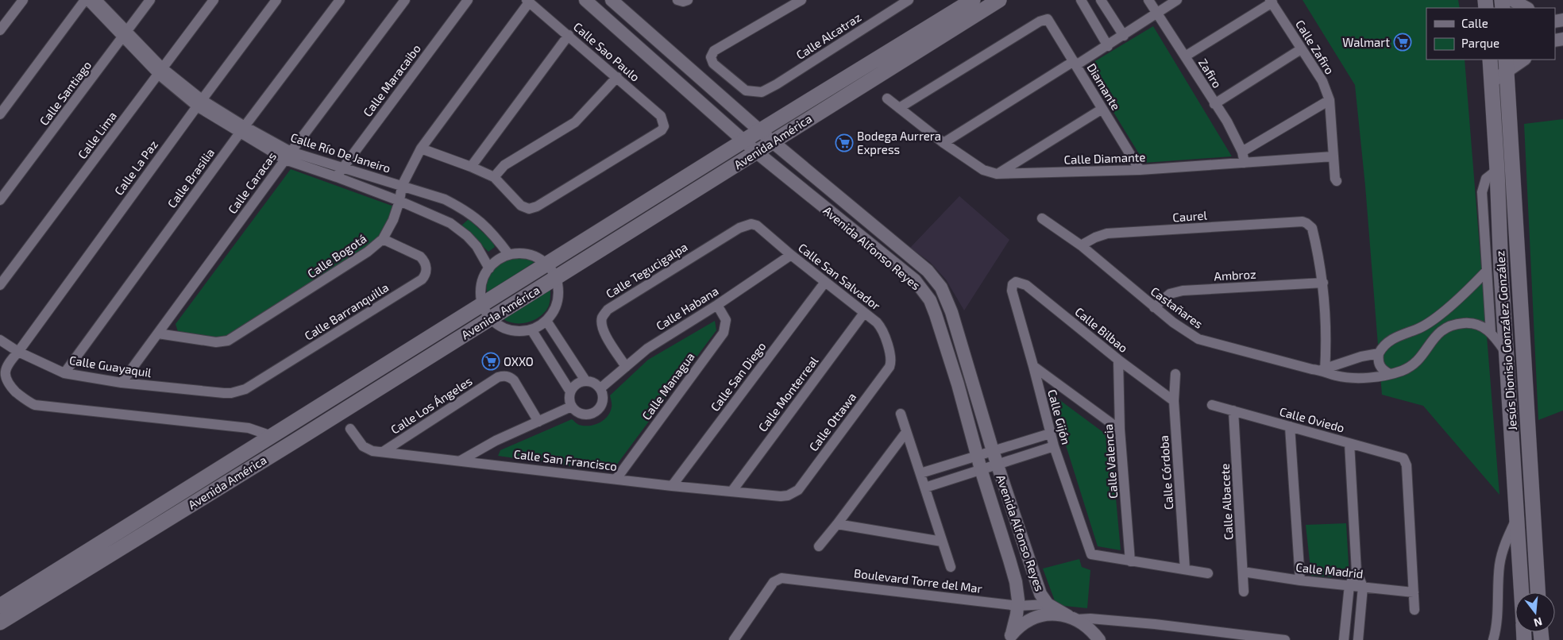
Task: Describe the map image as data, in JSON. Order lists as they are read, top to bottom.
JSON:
{
  "streets": {
    "main road": ["Avenida América", "Jesús Dionisio González González"],
    "street": [
      "Calle Alcatraz",
      "Calle Zafiro",
      "Calle Sao Paulo",
      "Zafiro",
      "Calle Maracaibo",
      "Diamante",
      "Calle Santiago",
      "Calle Lima",
      "Calle Río De Janeiro",
      "Calle Diamante",
      "Calle La Paz",
      "Calle Brasilia",
      "Calle Caracas",
      "Caurel",
      "Avenida Alfonso Reyes",
      "Calle Bogotá",
      "Calle Tegucigalpa",
      "Ambroz",
      "Calle San Salvador",
      "Castañares",
      "Calle Habana",
      "Calle Barranquilla",
      "Calle Bilbao",
      "Calle Guayaquil",
      "Calle San Diego",
      "Calle Managua",
      "Calle Monterreal",
      "Calle Los Ángeles",
      "Calle Gijón",
      "Calle Oviedo",
      "Calle Ottawa",
      "Calle San Francisco",
      "Calle Valencia",
      "Calle Córdoba",
      "Calle Albacete",
      "Calle Madrid",
      "Boulevard Torre del Mar"
    ]
  },
  "crossings": [
    ["Calle Zafiro", "Calle Diamante"],
    ["Calle Sao Paulo", "Calle Bogotá"],
    ["Zafiro", "Calle Diamante"],
    ["Calle Maracaibo", "Calle Río De Janeiro"],
    ["Diamante", "Calle Diamante"],
    ["Calle Santiago", "Calle Río De Janeiro"],
    ["Calle Lima", "Calle Río De Janeiro"],
    ["Avenida América", "Calle La Paz"],
    ["Avenida América", "Avenida Alfonso Reyes"],
    ["Calle Río De Janeiro", "Calle La Paz"],
    ["Calle Río De Janeiro", "Calle Brasilia"],
    ["Calle Río De Janeiro", "Calle Caracas"],
    ["Calle Río De Janeiro", "Calle Bogotá"],
    ["Calle La Paz", "Calle Guayaquil"],
    ["Calle Brasilia", "Calle Guayaquil"],
    ["Calle Caracas", "Calle Bogotá"],
    ["Calle Caracas", "Calle Guayaquil"],
    ["Caurel", "Ambroz"],
    ["Caurel", "Castañares"],
    ["Avenida Alfonso Reyes", "Boulevard Torre del Mar"],
    ["Calle Bogotá", "Calle Barranquilla"],
    ["Calle Tegucigalpa", "Calle San Salvador"],
    ["Calle Tegucigalpa", "Calle Habana"],
    ["Ambroz", "Castañares"],
    ["Calle San Salvador", "Calle Habana"],
    ["Calle San Salvador", "Calle San Diego"],
    ["Calle San Salvador", "Calle Monterreal"],
    ["Calle San Salvador", "Calle Ottawa"],
    ["Calle Habana", "Calle Managua"],
    ["Calle Barranquilla", "Calle Guayaquil"],
    ["Calle Bilbao", "Calle Gijón"],
    ["Calle Bilbao", "Calle Valencia"],
    ["Calle Bilbao", "Calle Córdoba"],
    ["Calle San Diego", "Calle San Francisco"],
    ["Calle Managua", "Calle San Francisco"],
    ["Calle Monterreal", "Calle San Francisco"],
    ["Calle Los Ángeles", "Calle San Francisco"],
    ["Calle Gijón", "Calle Valencia"],
    ["Calle Oviedo", "Calle Albacete"],
    ["Calle Oviedo", "Calle Madrid"],
    ["Calle Ottawa", "Calle San Francisco"],
    ["Calle Albacete", "Calle Madrid"]
  ],
  "places": {
    "supermarket": ["Walmart", "Bodega Aurrera Express", "OXXO"]
  },
  "legend": ["Calle", "Parque"],
  "north": "bottom"
}
